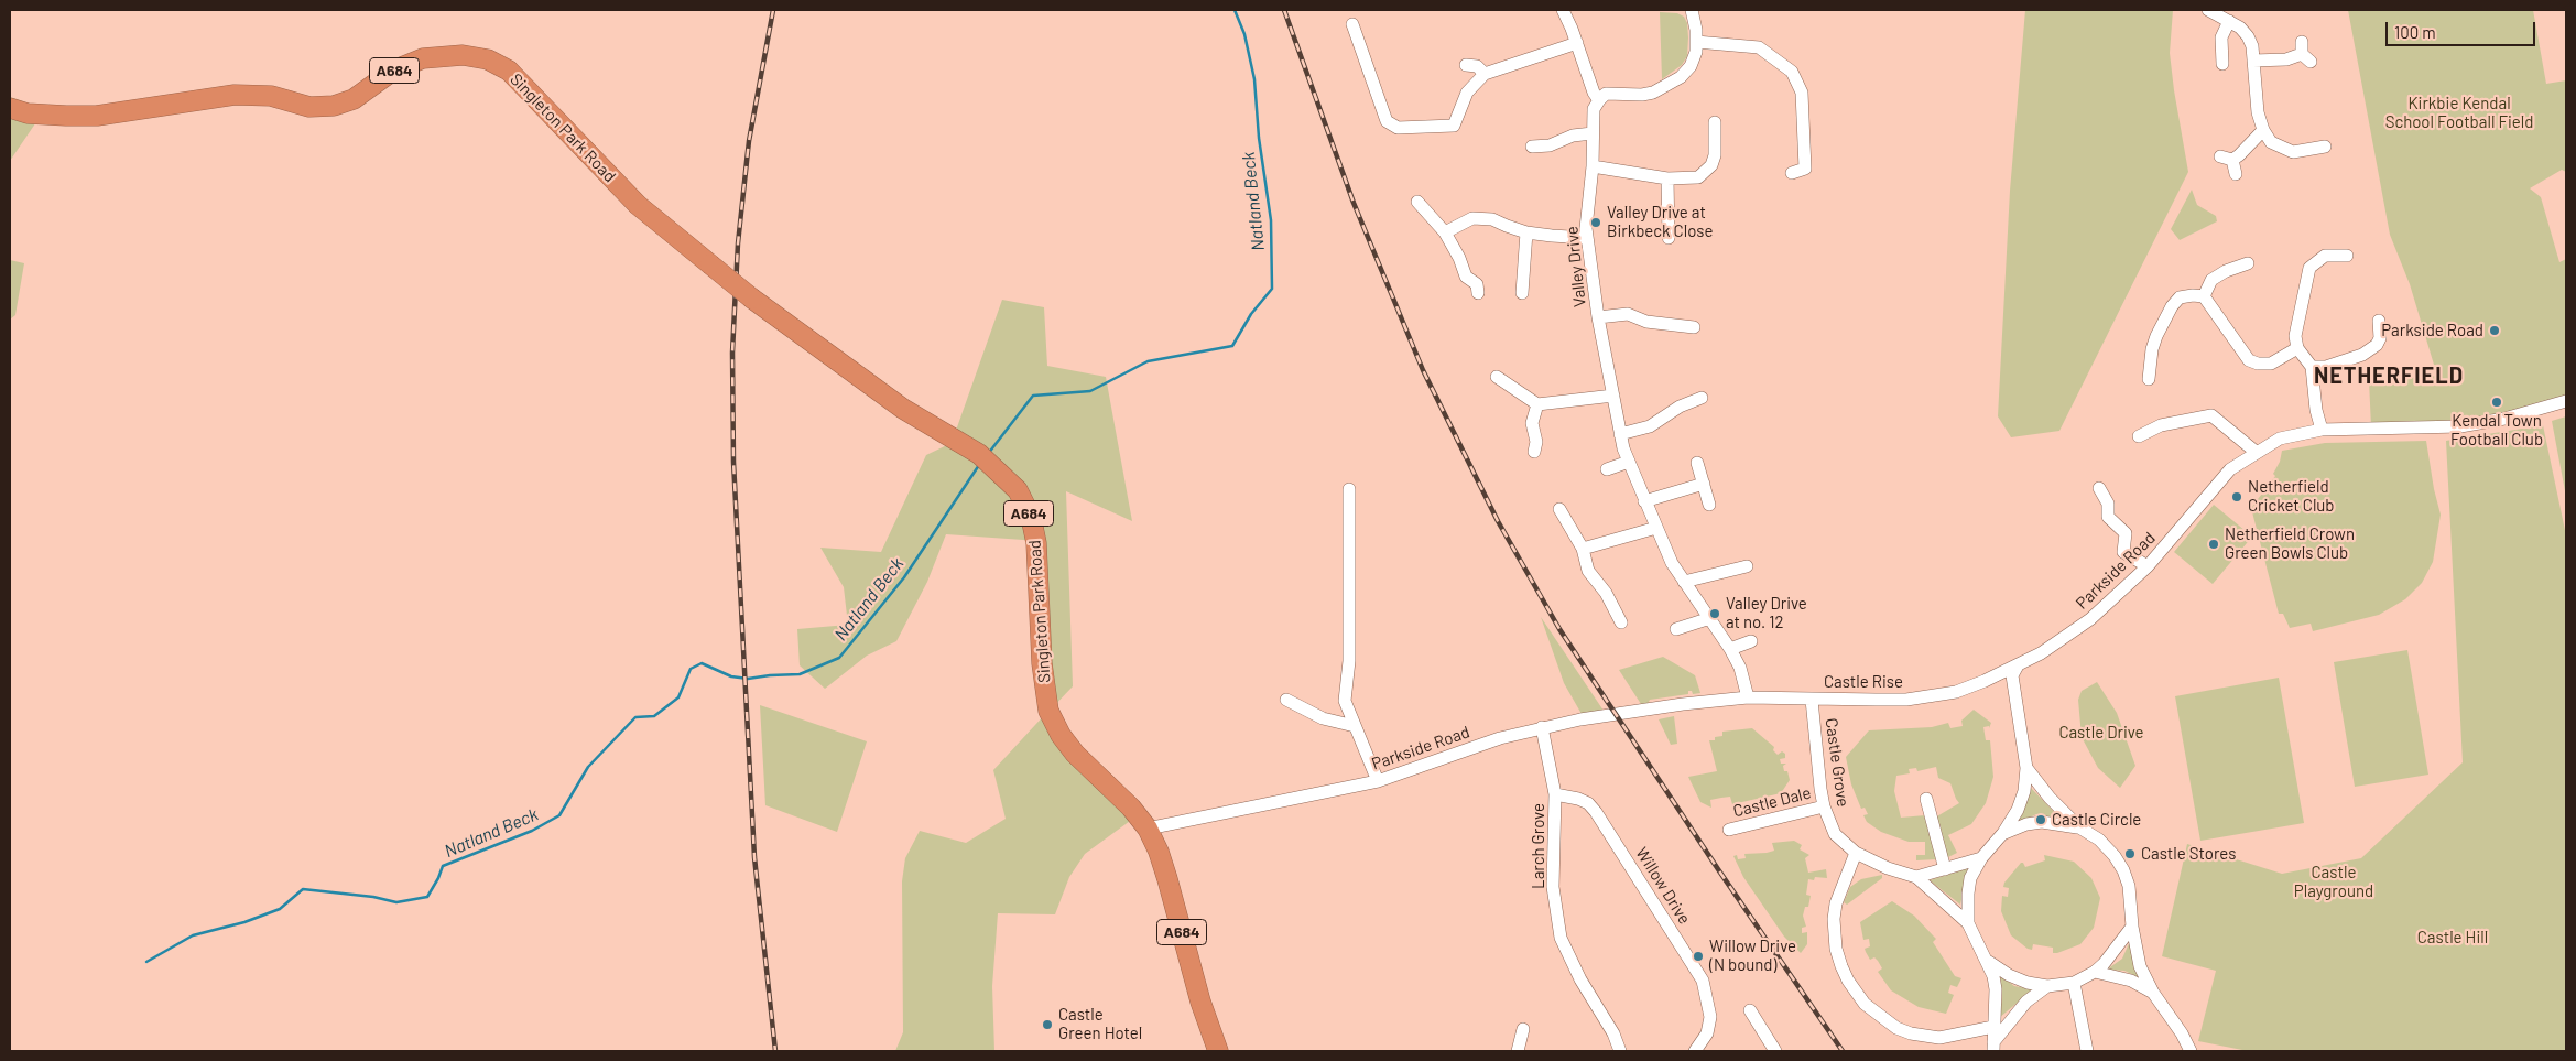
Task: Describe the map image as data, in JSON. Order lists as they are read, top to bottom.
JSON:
{
  "streets": {
    "highway": ["A684", "Singleton Park Road"],
    "street": [
      "Valley Drive",
      "Parkside Road",
      "Castle Rise",
      "Castle Grove",
      "Castle Dale",
      "Larch Grove",
      "Willow Drive"
    ]
  },
  "crossings": [
    ["A684", "Singleton Park Road"],
    ["A684", "Parkside Road"],
    ["Singleton Park Road", "Parkside Road"],
    ["Valley Drive", "Castle Rise"],
    ["Parkside Road", "Castle Rise"],
    ["Parkside Road", "Larch Grove"],
    ["Castle Rise", "Castle Grove"],
    ["Castle Grove", "Castle Dale"],
    ["Larch Grove", "Willow Drive"]
  ],
  "districts": ["NETHERFIELD"],
  "water": ["Natland Beck"],
  "parks": [
    "Kirkbie Kendal School Football Field",
    "Castle Drive",
    "Castle Playground",
    "Castle Hill"
  ],
  "places": [
    "Valley Drive at Birkbeck Close",
    "Parkside Road",
    "Kendal Town Football Club",
    "Netherfield Cricket Club",
    "Netherfield Crown Green Bowls Club",
    "Valley Drive at no. 12",
    "Castle Circle",
    "Castle Stores",
    "Willow Drive (N bound)",
    "Castle Green Hotel"
  ],
  "scale_bar": "100 m"
}
